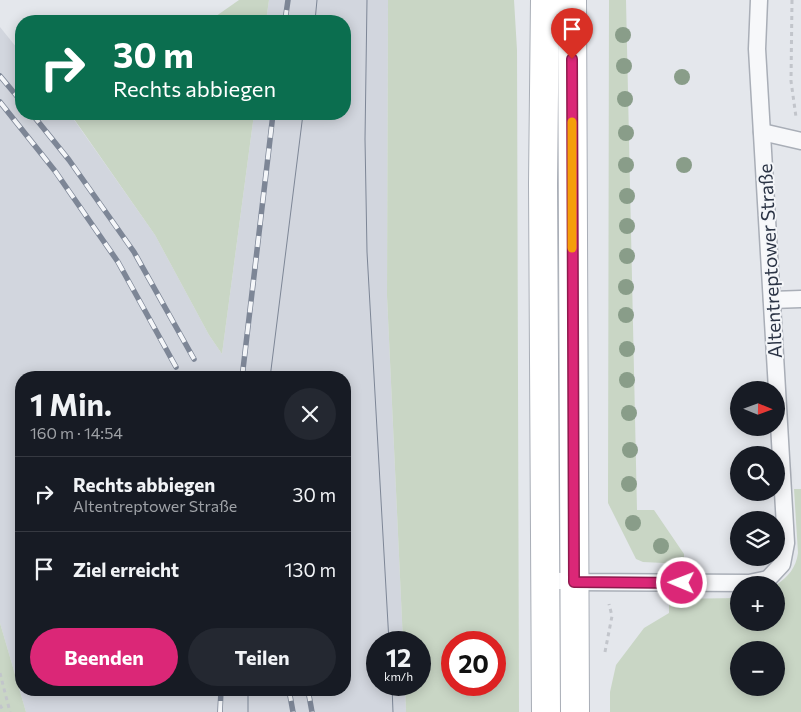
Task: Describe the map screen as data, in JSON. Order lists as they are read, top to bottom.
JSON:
{
  "streets": {
    "lane": ["Altentreptower Straße"]
  },
  "north": "right",
  "page": {
    "turn": ["30 m", "Rechts abbiegen"],
    "heading": ["1 Min.", "160 m · 14:54"],
    "map_buttons": ["+", "−"],
    "list": [
      {
        "name": "Rechts abbiegen",
        "note": "Altentreptower Straße",
        "value": "30 m"
      },
      {
        "name": "Ziel erreicht",
        "value": "130 m"
      }
    ],
    "buttons": ["Beenden", "Teilen"],
    "speed": "12 km/h",
    "limit": "20"
  }
}
